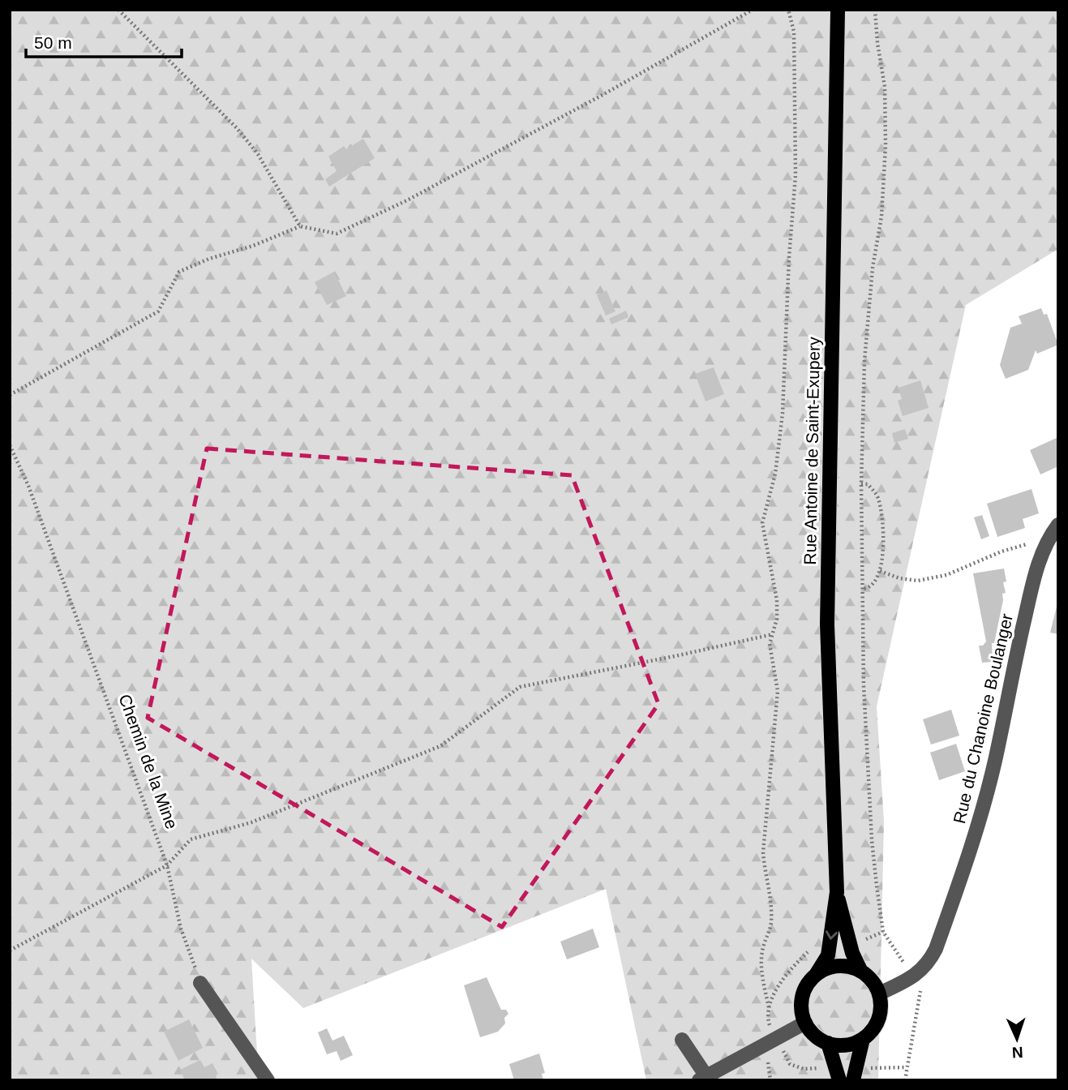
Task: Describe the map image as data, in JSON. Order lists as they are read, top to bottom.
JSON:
{
  "streets": {
    "main road": ["Rue Antoine de Saint-Exupery"],
    "street": ["Rue du Chanoine Boulanger"],
    "path": ["Chemin de la Mine"]
  },
  "crossings": [
    ["Rue Antoine de Saint-Exupery", "Rue du Chanoine Boulanger"]
  ],
  "scale_bar": "50 m",
  "north": "bottom"
}
